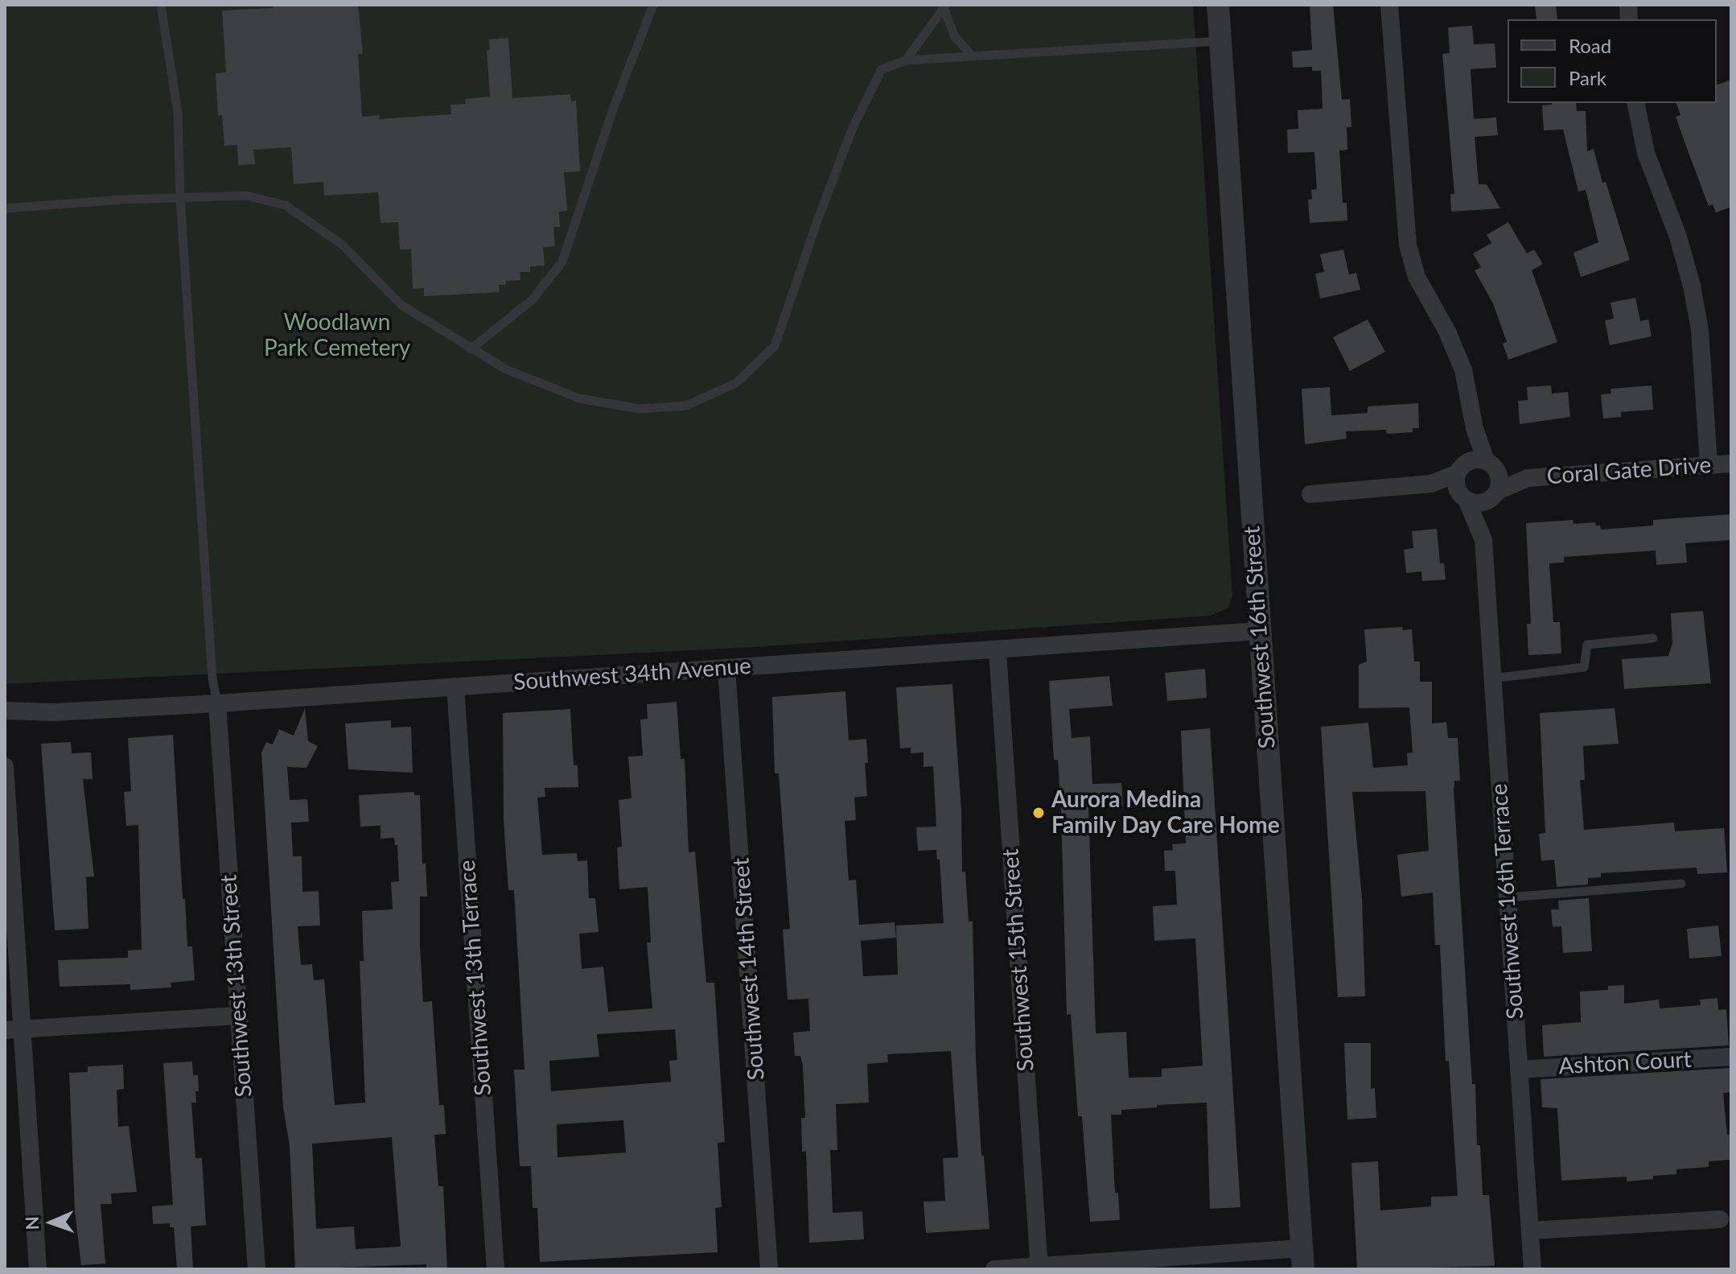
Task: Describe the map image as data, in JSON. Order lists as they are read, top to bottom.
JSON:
{
  "streets": {
    "street": [
      "Coral Gate Drive",
      "Southwest 16th Street",
      "Southwest 34th Avenue",
      "Southwest 16th Terrace",
      "Southwest 15th Street",
      "Southwest 14th Street",
      "Southwest 13th Terrace",
      "Southwest 13th Street",
      "Ashton Court"
    ]
  },
  "crossings": [
    ["Coral Gate Drive", "Southwest 16th Terrace"],
    ["Southwest 16th Street", "Southwest 34th Avenue"],
    ["Southwest 34th Avenue", "Southwest 15th Street"],
    ["Southwest 34th Avenue", "Southwest 14th Street"],
    ["Southwest 34th Avenue", "Southwest 13th Terrace"],
    ["Southwest 34th Avenue", "Southwest 13th Street"],
    ["Southwest 16th Terrace", "Ashton Court"]
  ],
  "parks": ["Woodlawn Park Cemetery"],
  "places": ["Aurora Medina Family Day Care Home"],
  "legend": ["Road", "Park"],
  "north": "left"
}
